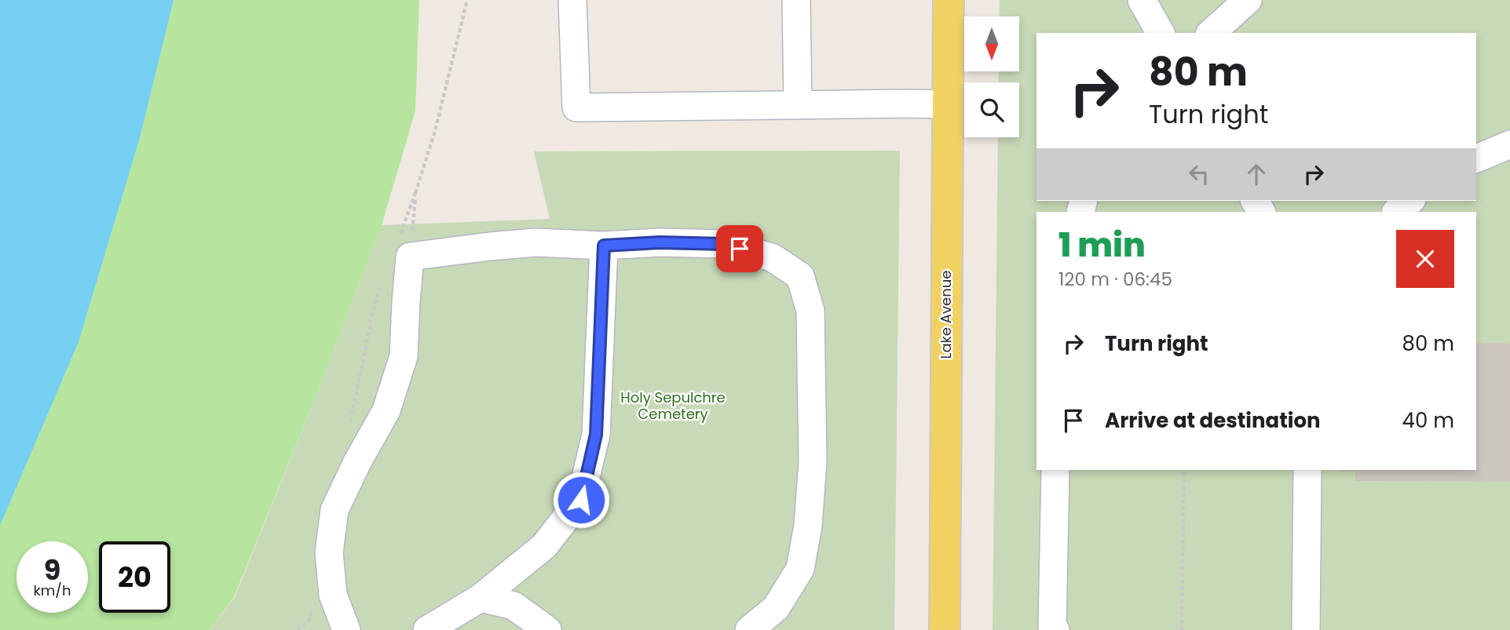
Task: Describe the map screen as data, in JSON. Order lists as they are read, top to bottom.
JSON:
{
  "streets": {
    "main road": ["Lake Avenue"]
  },
  "parks": ["Holy Sepulchre Cemetery"],
  "north": "bottom",
  "page": {
    "turn": ["80 m", "Turn right"],
    "heading": ["1 min", "120 m · 06:45"],
    "list": [
      {
        "name": "Turn right",
        "value": "80 m"
      },
      {
        "name": "Arrive at destination",
        "value": "40 m"
      }
    ],
    "speed": "9 km/h",
    "limit": "20"
  }
}
